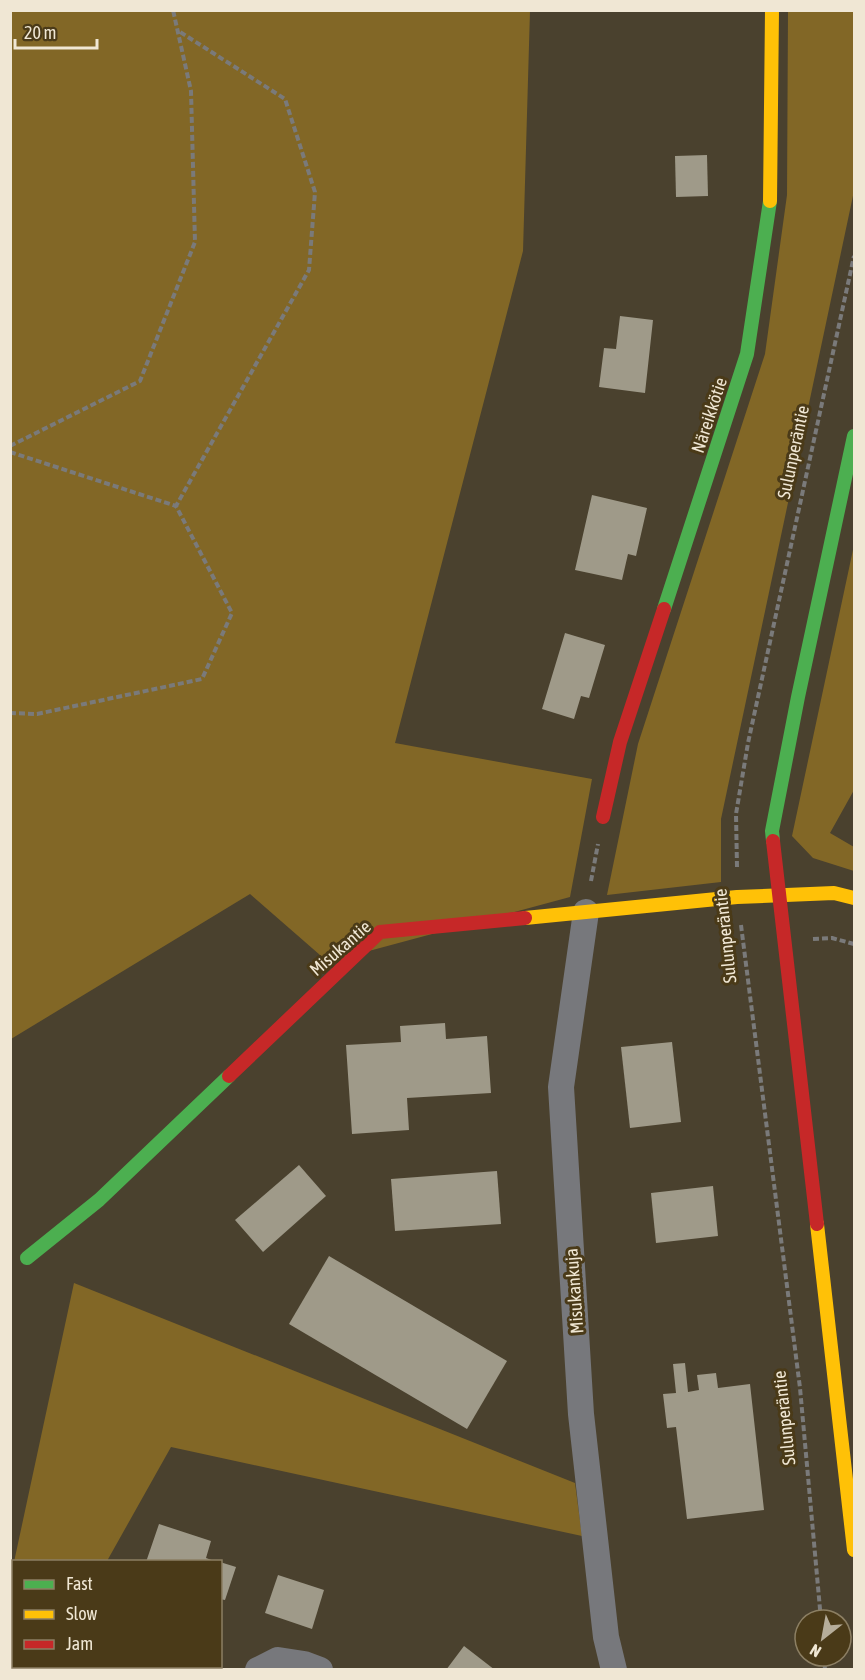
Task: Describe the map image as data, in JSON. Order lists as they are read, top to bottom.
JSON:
{
  "streets": {
    "street": ["Näreikkötie", "Misukantie", "Misukankuja"],
    "path": ["Sulunperäntie"]
  },
  "crossings": [
    ["Sulunperäntie", "Misukantie"],
    ["Misukantie", "Misukankuja"]
  ],
  "legend": ["Fast", "Slow", "Jam"],
  "scale_bar": "20 m",
  "north": "bottom left"
}
